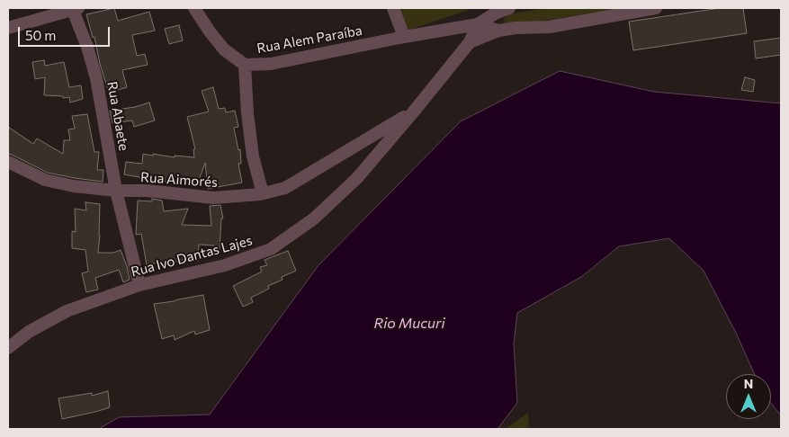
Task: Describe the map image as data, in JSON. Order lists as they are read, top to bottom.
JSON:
{
  "streets": {
    "street": [
      "Rua Alem Paraíba",
      "Rua Abaete",
      "Rua Aimorés",
      "Rua Ivo Dantas Lajes"
    ]
  },
  "crossings": [
    ["Rua Abaete", "Rua Aimorés"],
    ["Rua Abaete", "Rua Ivo Dantas Lajes"],
    ["Rua Aimorés", "Rua Ivo Dantas Lajes"]
  ],
  "water": ["Rio Mucuri"],
  "scale_bar": "50 m",
  "north": "top"
}
